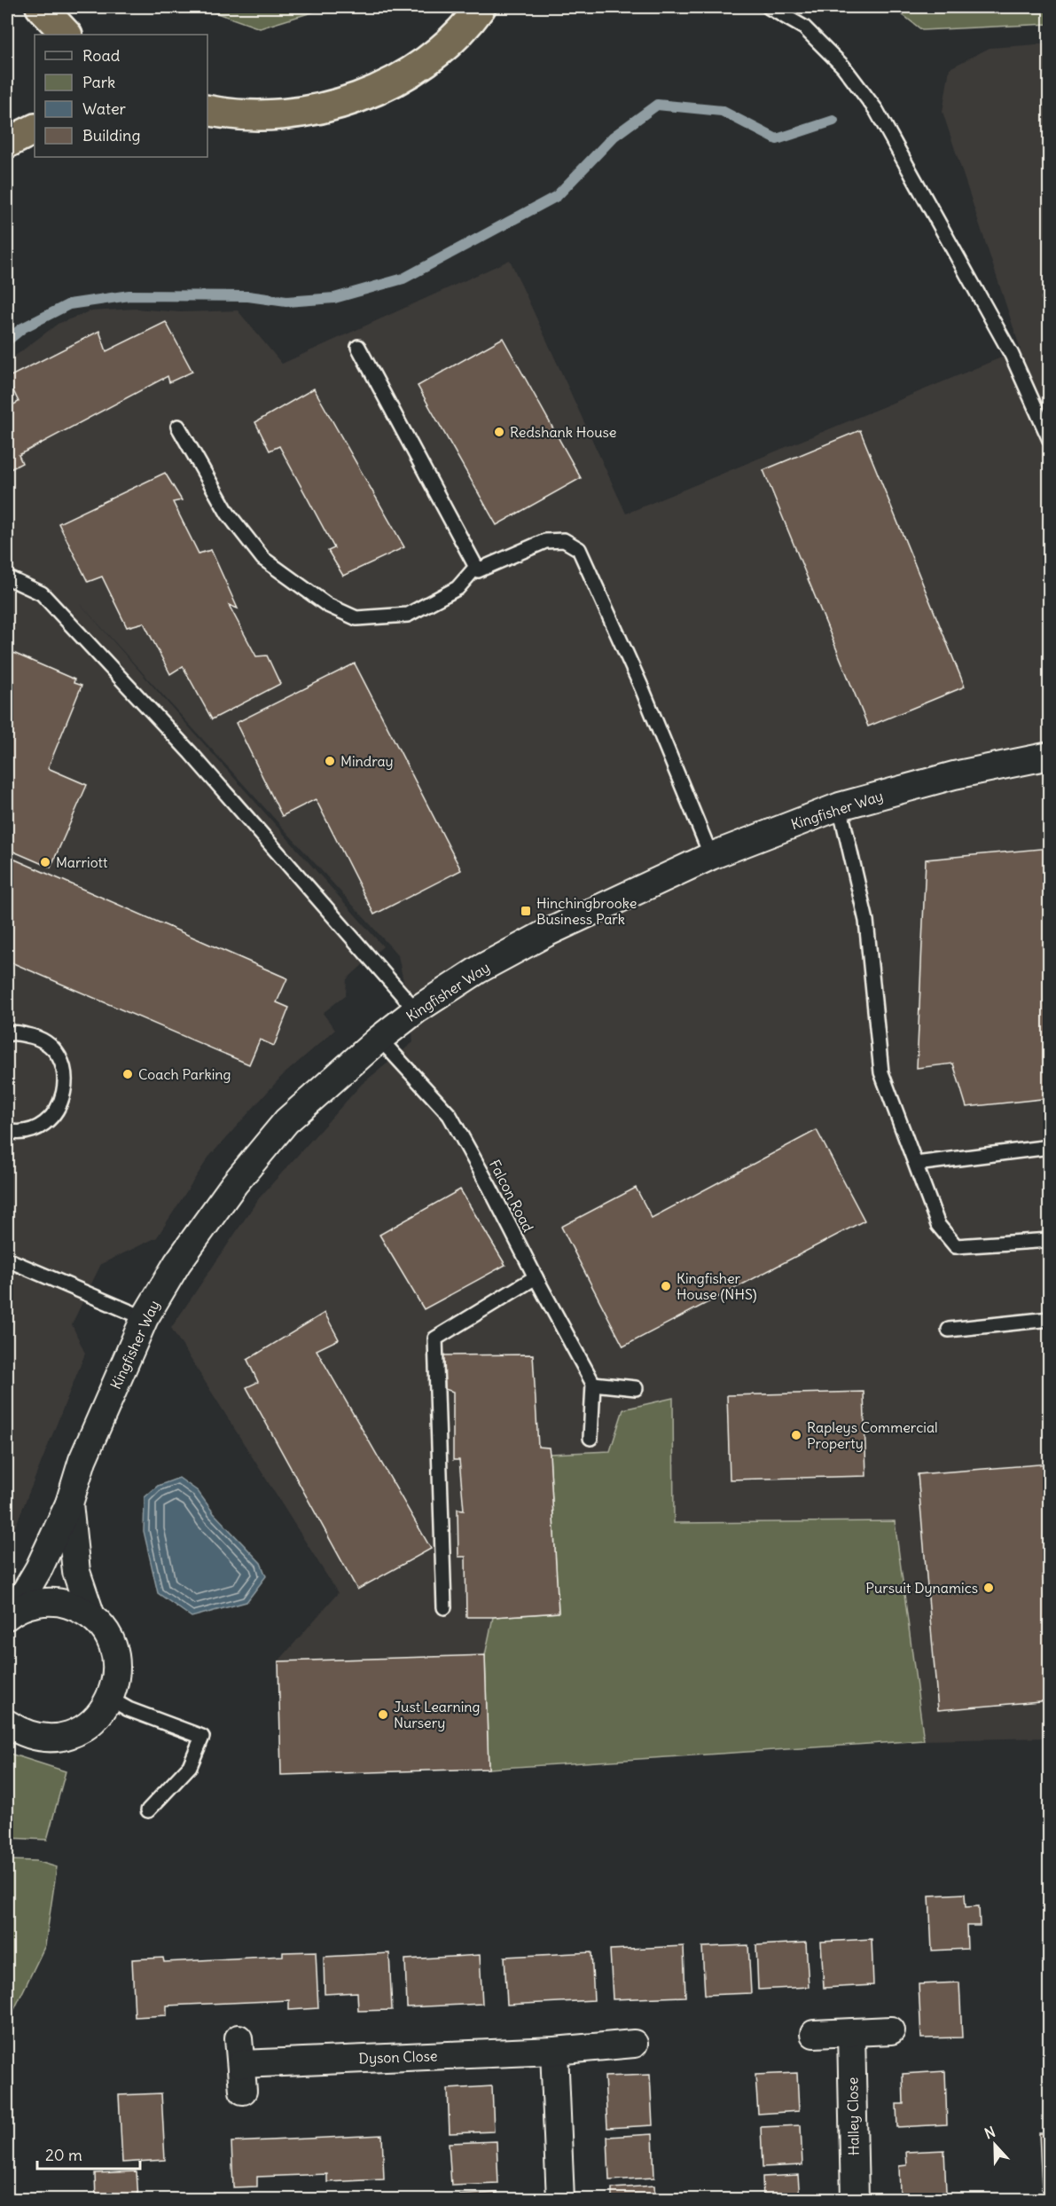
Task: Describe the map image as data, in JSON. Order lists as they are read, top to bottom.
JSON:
{
  "streets": {
    "street": ["Kingfisher Way", "Dyson Close", "Halley Close"],
    "lane": ["Falcon Road"]
  },
  "crossings": [
    ["Kingfisher Way", "Falcon Road"]
  ],
  "places": {
    "other": [
      "Redshank House",
      "Mindray",
      "Marriott",
      "Coach Parking",
      "Kingfisher House (NHS)",
      "Rapleys Commercial Property",
      "Pursuit Dynamics",
      "Just Learning Nursery"
    ],
    "transit": ["Hinchingbrooke Business Park"]
  },
  "legend": [
    "Road",
    "Park",
    "Water",
    "Building"
  ],
  "scale_bar": "20 m",
  "north": "top"
}
